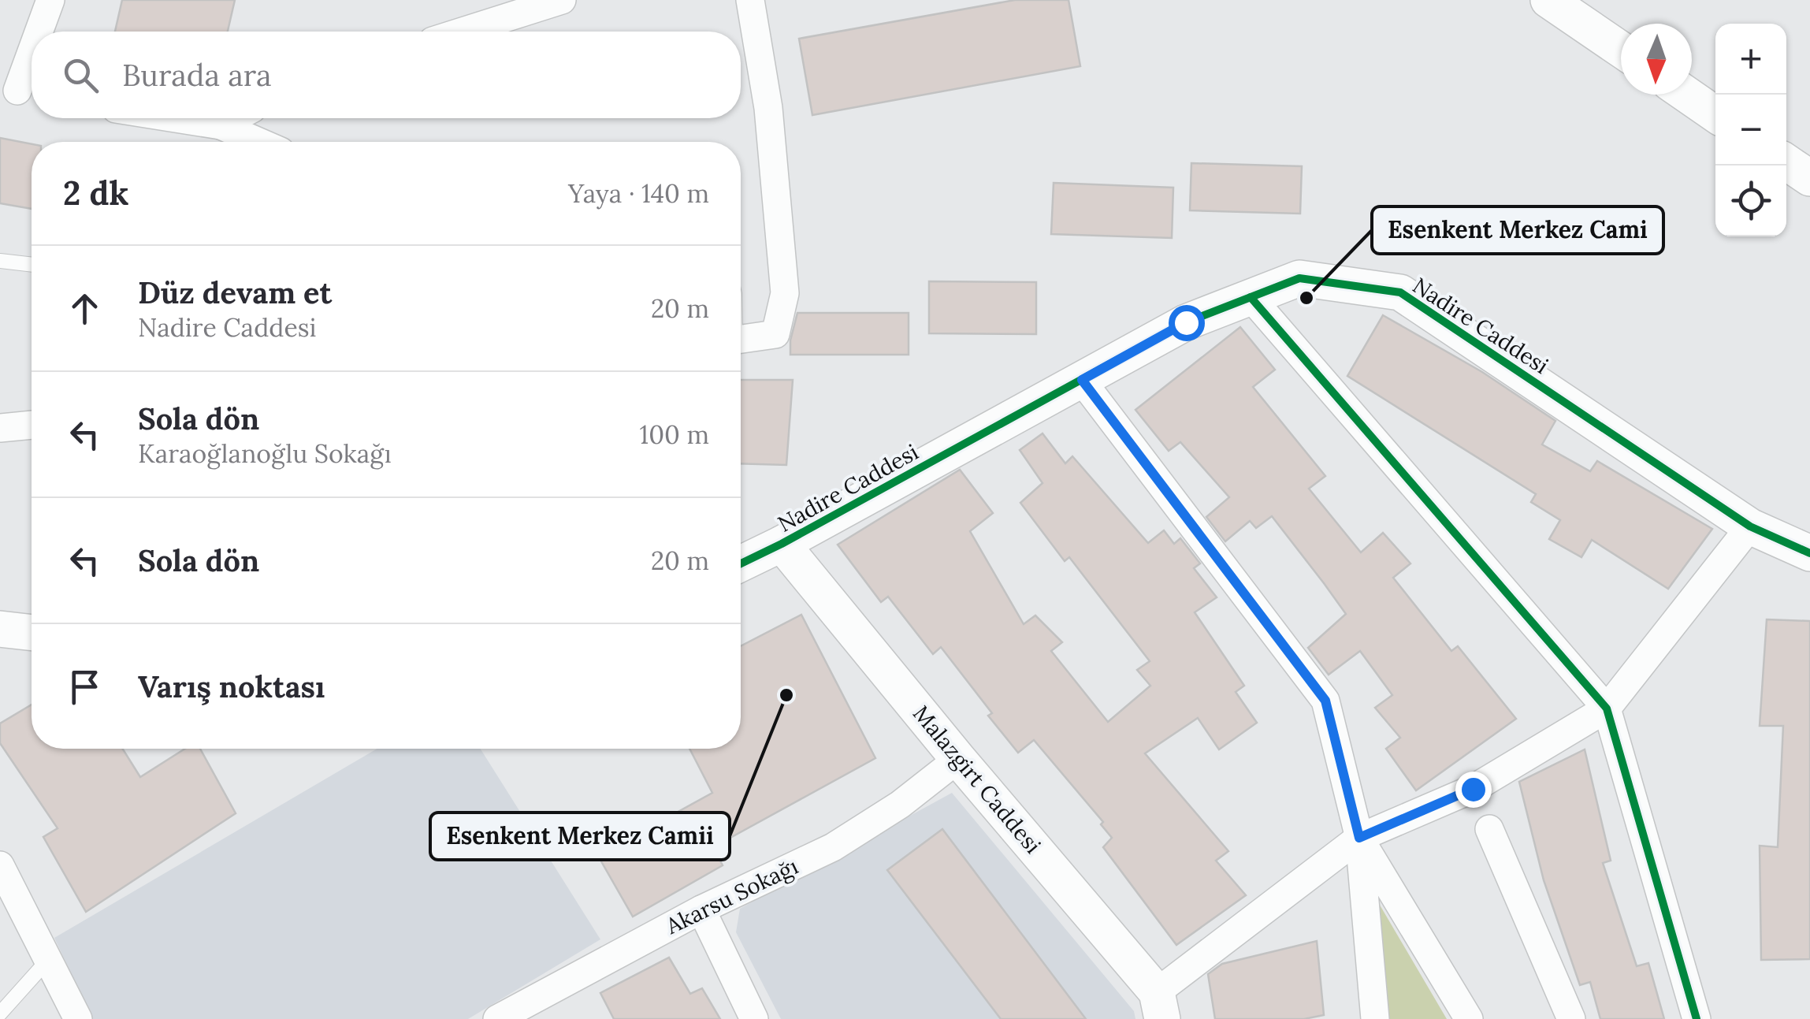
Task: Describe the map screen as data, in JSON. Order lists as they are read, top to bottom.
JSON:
{
  "streets": {
    "street": ["Nadire Caddesi", "Malazgirt Caddesi", "Akarsu Sokağı"]
  },
  "crossings": [
    ["Nadire Caddesi", "Malazgirt Caddesi"],
    ["Malazgirt Caddesi", "Akarsu Sokağı"]
  ],
  "places": ["Esenkent Merkez Cami", "Esenkent Merkez Camii"],
  "north": "bottom",
  "page": {
    "map_buttons": ["+", "−"],
    "search": "Burada ara",
    "heading": ["2 dk", "Yaya · 140 m"],
    "list": [
      ["Düz devam et", "Nadire Caddesi", "20 m"],
      ["Sola dön", "Karaoğlanoğlu Sokağı", "100 m"],
      ["Sola dön", "20 m"],
      "Varış noktası"
    ]
  }
}
